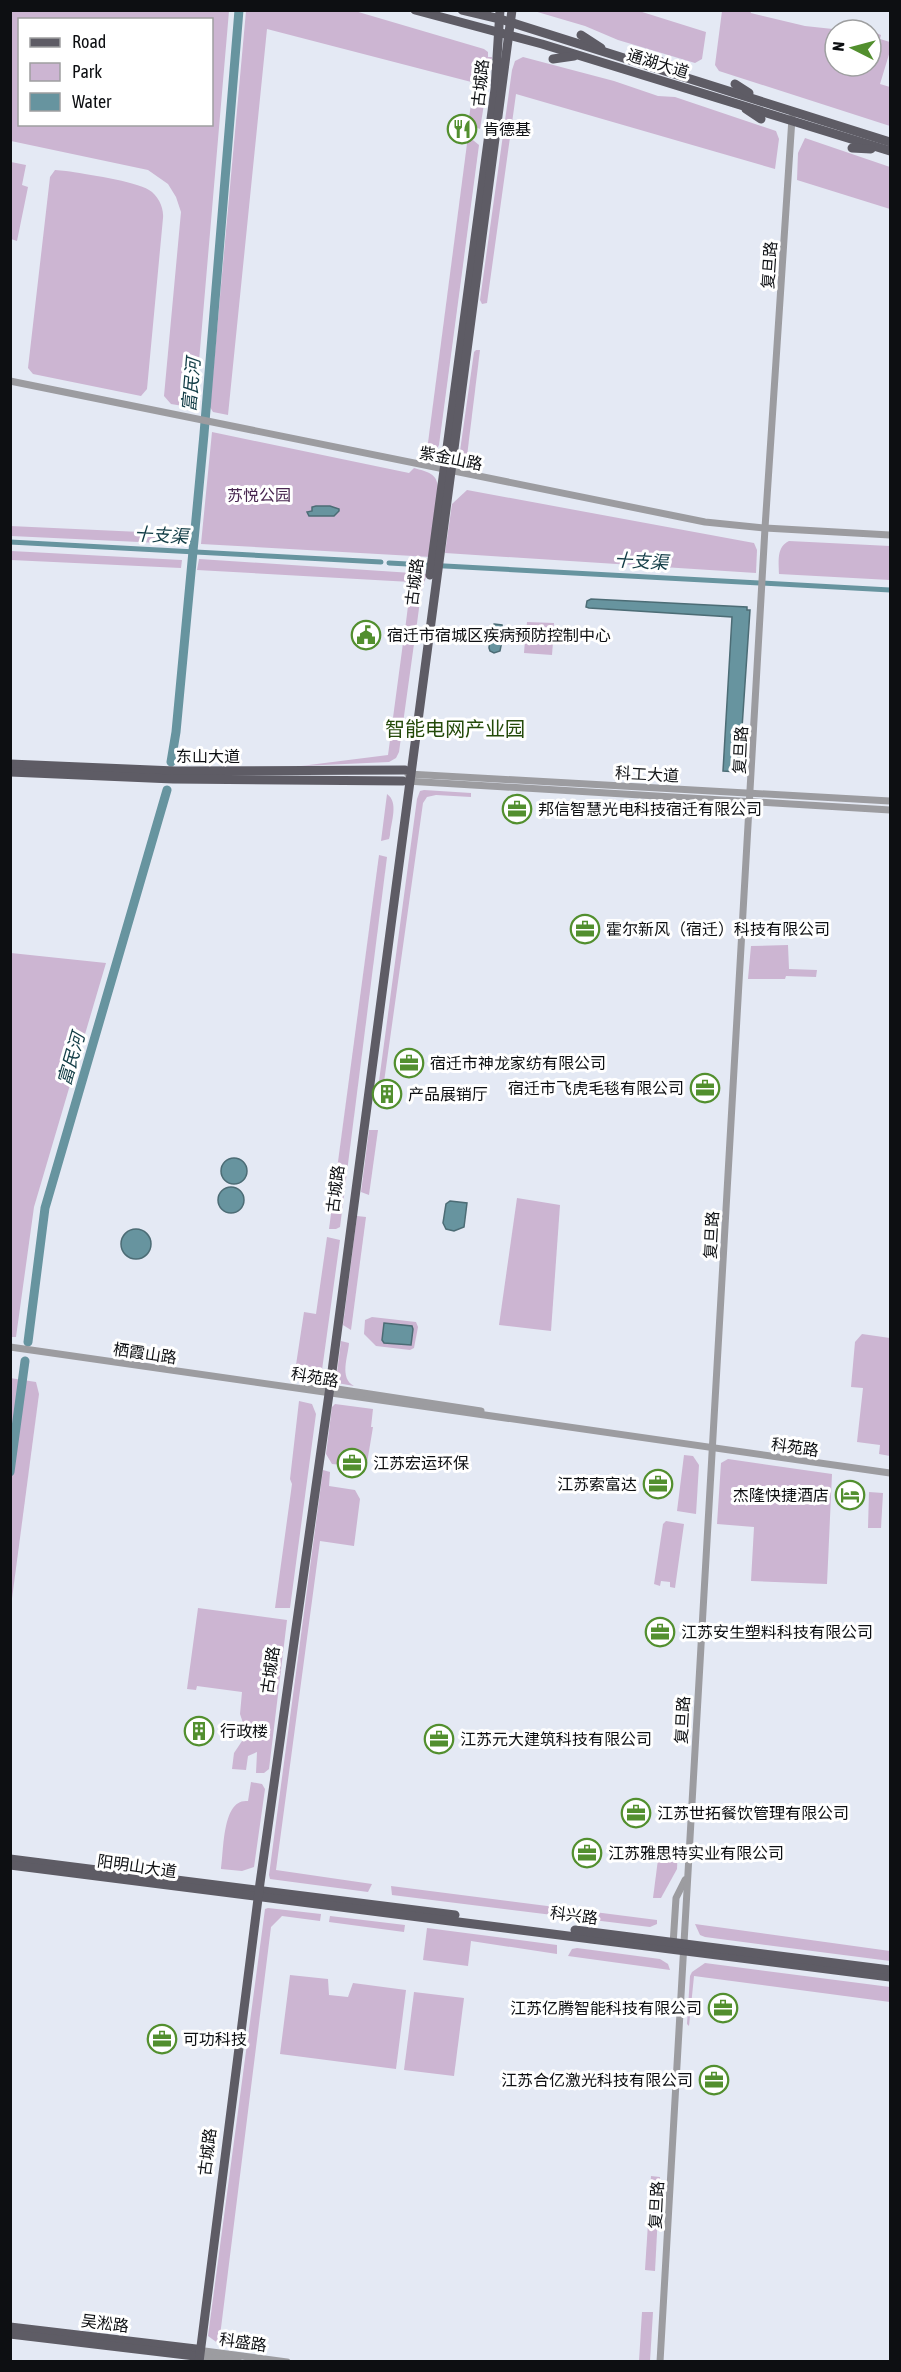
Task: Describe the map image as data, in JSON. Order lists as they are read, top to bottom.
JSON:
{
  "streets": {
    "main road": [
      "通湖大道",
      "古城路",
      "东山大道",
      "阳明山大道",
      "科兴路",
      "吴淞路"
    ],
    "street": [
      "复旦路",
      "紫金山路",
      "科工大道",
      "栖霞山路",
      "科苑路",
      "科盛路"
    ]
  },
  "crossings": [
    ["通湖大道", "古城路"],
    ["通湖大道", "复旦路"],
    ["古城路", "紫金山路"],
    ["古城路", "东山大道"],
    ["古城路", "科工大道"],
    ["古城路", "科苑路"],
    ["古城路", "阳明山大道"],
    ["古城路", "科兴路"],
    ["古城路", "吴淞路"],
    ["古城路", "科盛路"],
    ["复旦路", "紫金山路"],
    ["复旦路", "科工大道"],
    ["复旦路", "科苑路"],
    ["复旦路", "科兴路"],
    ["东山大道", "科工大道"],
    ["栖霞山路", "科苑路"],
    ["阳明山大道", "科兴路"],
    ["吴淞路", "科盛路"]
  ],
  "districts": ["智能电网产业园"],
  "water": ["富民河", "十支渠"],
  "parks": ["苏悦公园"],
  "places": {
    "restaurant": ["肯德基"],
    "public building": ["宿迁市宿城区疾病预防控制中心"],
    "office": [
      "邦信智慧光电科技宿迁有限公司",
      "霍尔新风（宿迁）科技有限公司",
      "宿迁市神龙家纺有限公司",
      "宿迁市飞虎毛毯有限公司",
      "江苏宏运环保",
      "江苏索富达",
      "江苏安生塑料科技有限公司",
      "江苏元大建筑科技有限公司",
      "江苏世拓餐饮管理有限公司",
      "江苏雅思特实业有限公司",
      "江苏亿腾智能科技有限公司",
      "可功科技",
      "江苏合亿激光科技有限公司"
    ],
    "building": ["产品展销厅", "行政楼"],
    "hotel": ["杰隆快捷酒店"]
  },
  "legend": ["Road", "Park", "Water"],
  "north": "left"
}
